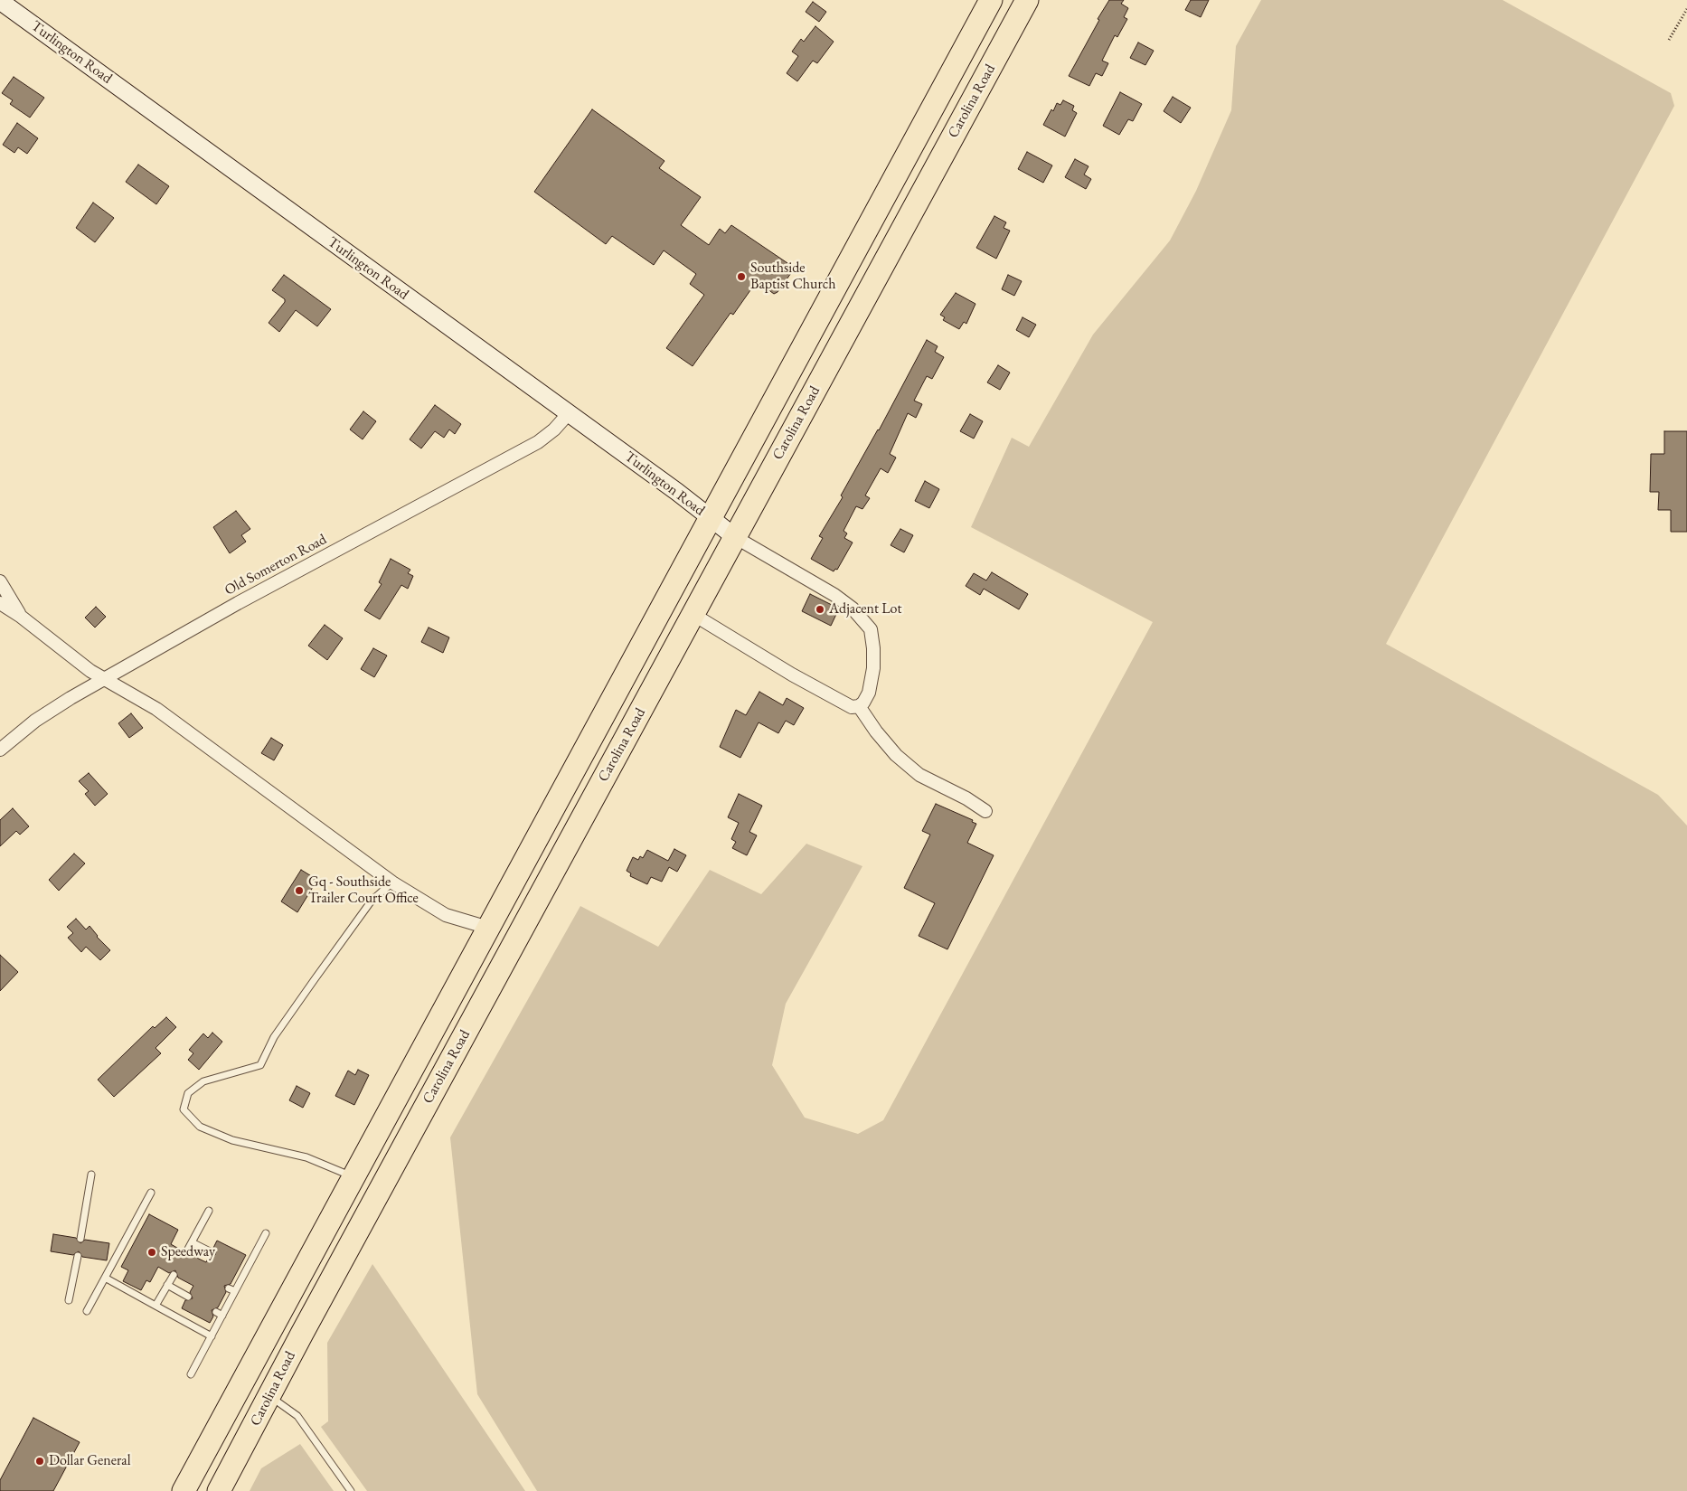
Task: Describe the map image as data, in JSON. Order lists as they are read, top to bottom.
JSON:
{
  "streets": {
    "highway": ["Carolina Road"],
    "street": ["Turlington Road", "Old Somerton Road"]
  },
  "crossings": [
    ["Turlington Road", "Carolina Road"],
    ["Turlington Road", "Old Somerton Road"]
  ],
  "places": [
    "Southside Baptist Church",
    "Adjacent Lot",
    "Gq - Southside Trailer Court Office",
    "Speedway",
    "Dollar General"
  ]
}
